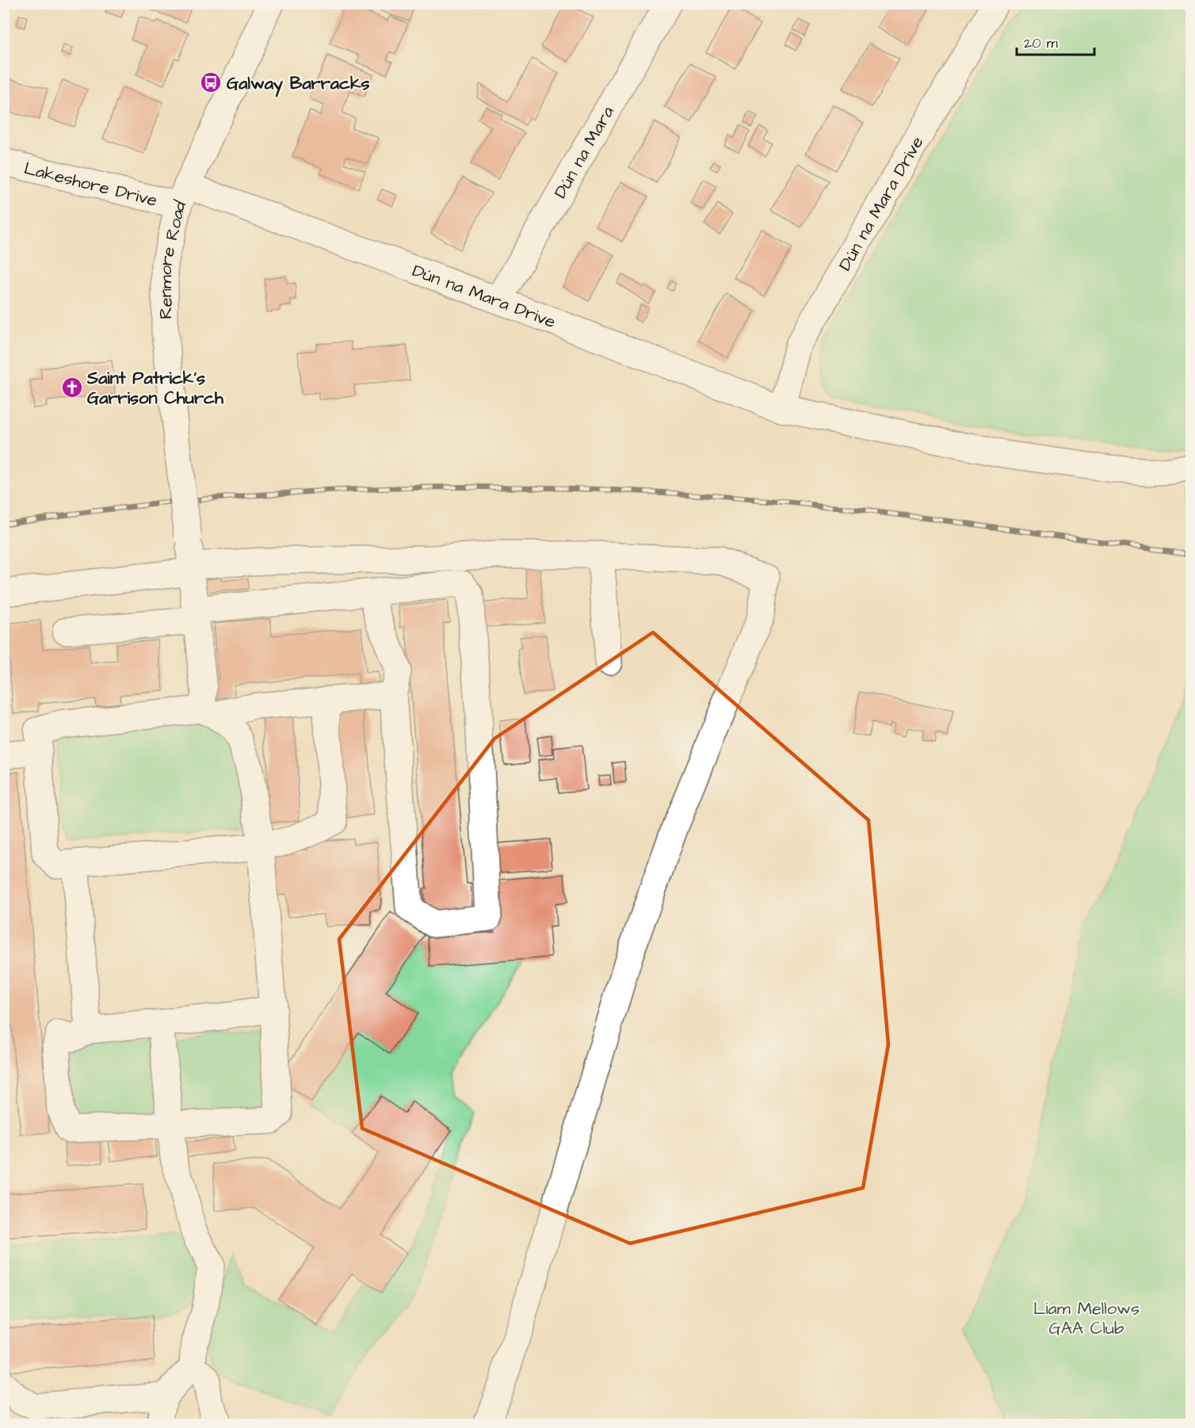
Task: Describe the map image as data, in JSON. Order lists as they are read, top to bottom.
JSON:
{
  "streets": {
    "street": [
      "Dún na Mara",
      "Lakeshore Drive",
      "Dún na Mara Drive",
      "Renmore Road"
    ]
  },
  "crossings": [
    ["Dún na Mara", "Dún na Mara Drive"],
    ["Lakeshore Drive", "Dún na Mara Drive"],
    ["Lakeshore Drive", "Renmore Road"],
    ["Dún na Mara Drive", "Renmore Road"]
  ],
  "parks": ["Liam Mellows GAA Club"],
  "places": {
    "bus stop": ["Galway Barracks"],
    "church": ["Saint Patrick's Garrison Church"]
  },
  "scale_bar": "20 m"
}
